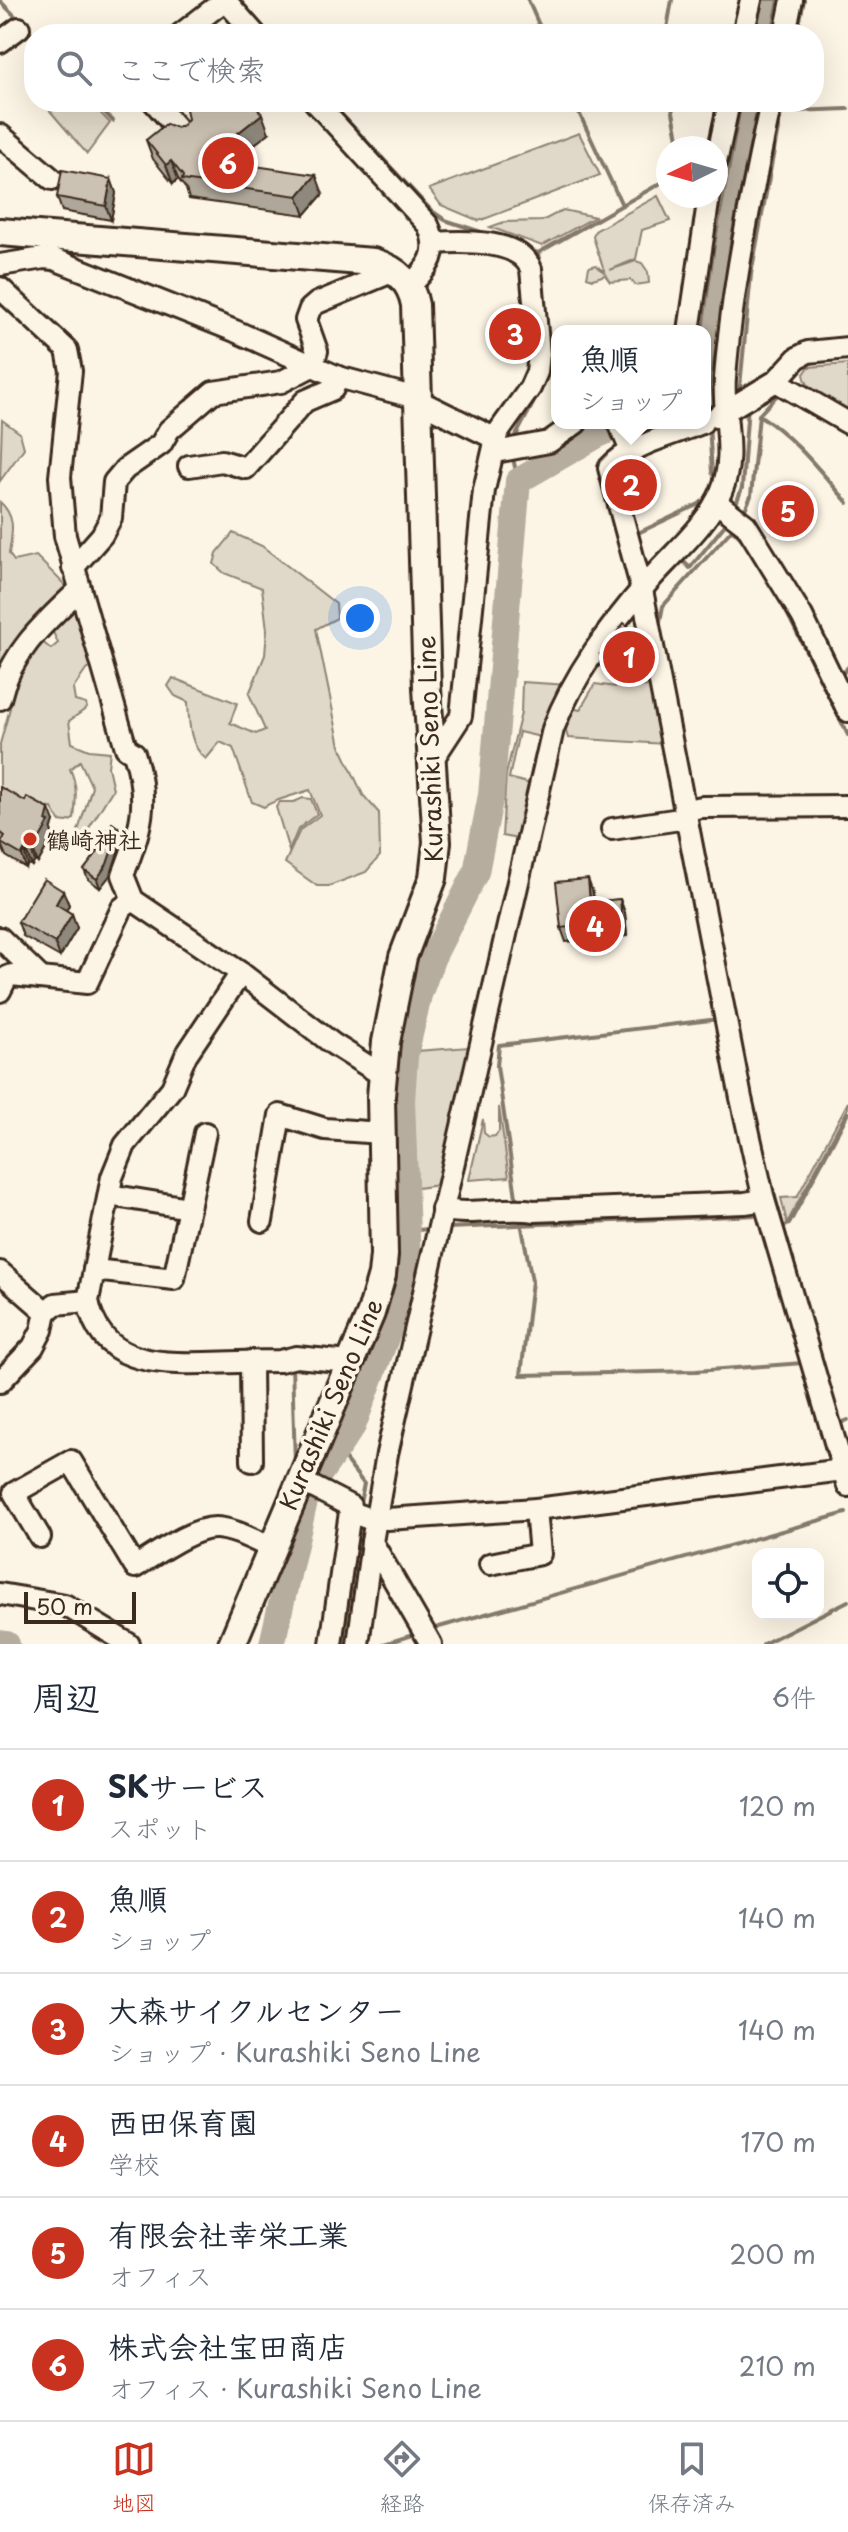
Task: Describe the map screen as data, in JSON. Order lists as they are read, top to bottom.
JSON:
{
  "streets": {
    "main road": ["Kurashiki Seno Line"]
  },
  "places": ["鶴崎神社"],
  "scale_bar": "50 m",
  "north": "left",
  "page": {
    "search": "ここで検索",
    "pins": [
      "6",
      "3",
      "2",
      "5",
      "1",
      "4"
    ],
    "popup": ["魚順", "ショップ"],
    "scale": "50 m",
    "heading": ["周辺", "6件"],
    "list": [
      {
        "mark": "1",
        "name": "SKサービス",
        "note": "スポット",
        "value": "120 m"
      },
      {
        "mark": "2",
        "name": "魚順",
        "note": "ショップ",
        "value": "140 m"
      },
      {
        "mark": "3",
        "name": "大森サイクルセンター",
        "note": "ショップ · Kurashiki Seno Line",
        "value": "140 m"
      },
      {
        "mark": "4",
        "name": "西田保育園",
        "note": "学校",
        "value": "170 m"
      },
      {
        "mark": "5",
        "name": "有限会社幸栄工業",
        "note": "オフィス",
        "value": "200 m"
      },
      {
        "mark": "6",
        "name": "株式会社宝田商店",
        "note": "オフィス · Kurashiki Seno Line",
        "value": "210 m"
      }
    ],
    "nav": ["地図", "経路", "保存済み"]
  }
}
